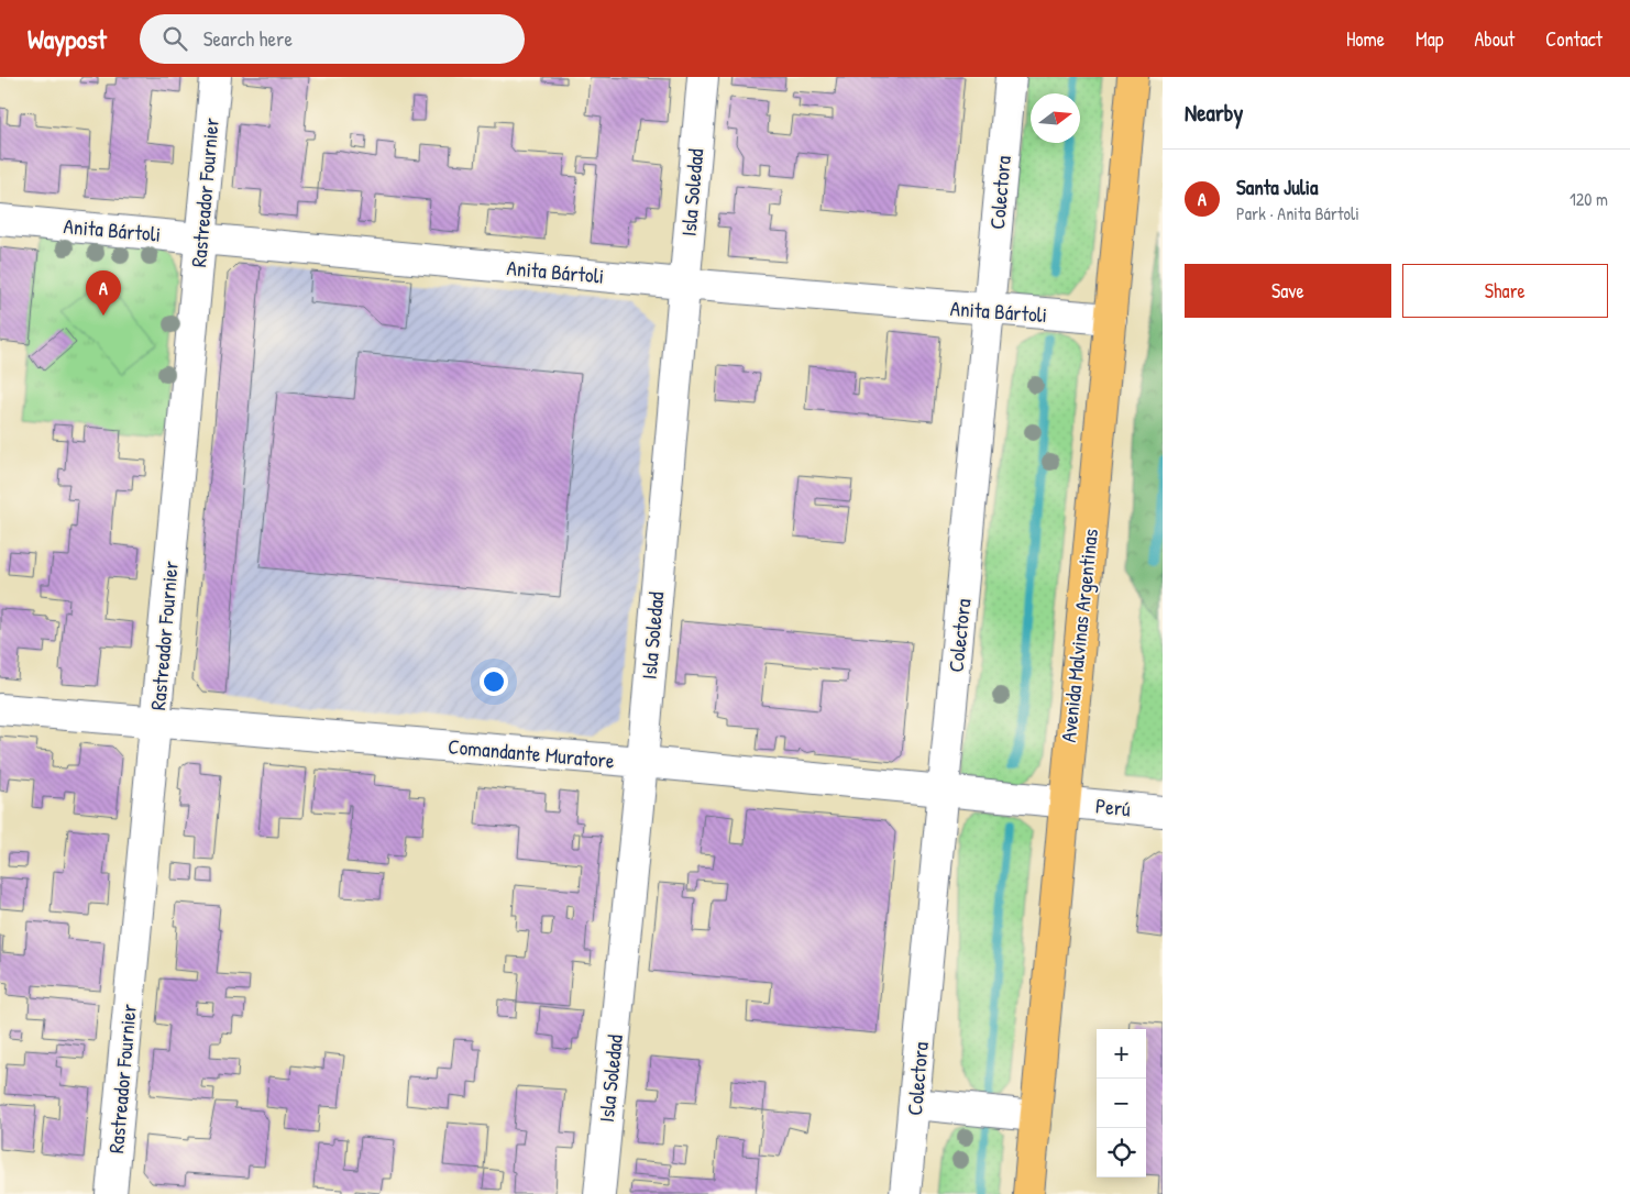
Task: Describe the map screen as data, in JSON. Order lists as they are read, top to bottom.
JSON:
{
  "streets": {
    "main road": ["Avenida Malvinas Argentinas"],
    "street": [
      "Rastreador Fournier",
      "Isla Soledad",
      "Colectora",
      "Anita Bártoli",
      "Comandante Muratore",
      "Perú"
    ]
  },
  "crossings": [
    ["Rastreador Fournier", "Anita Bártoli"],
    ["Rastreador Fournier", "Comandante Muratore"],
    ["Isla Soledad", "Anita Bártoli"],
    ["Isla Soledad", "Comandante Muratore"],
    ["Colectora", "Anita Bártoli"],
    ["Colectora", "Comandante Muratore"],
    ["Anita Bártoli", "Avenida Malvinas Argentinas"],
    ["Avenida Malvinas Argentinas", "Comandante Muratore"],
    ["Avenida Malvinas Argentinas", "Perú"],
    ["Comandante Muratore", "Perú"]
  ],
  "north": "right",
  "page": {
    "header": "Waypost",
    "search": "Search here",
    "nav": [
      "Home",
      "Map",
      "About",
      "Contact"
    ],
    "heading": "Nearby",
    "list": [
      {
        "mark": "A",
        "name": "Santa Julia",
        "note": "Park · Anita Bártoli",
        "value": "120 m"
      }
    ],
    "buttons": ["Save", "Share"],
    "pins": "A",
    "map_buttons": ["+", "−"]
  }
}
